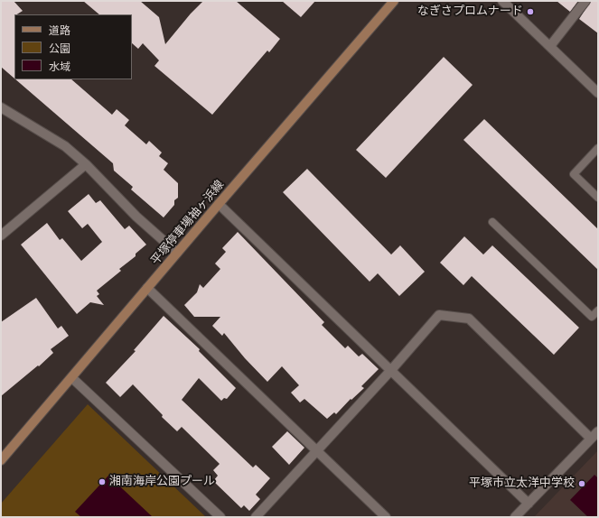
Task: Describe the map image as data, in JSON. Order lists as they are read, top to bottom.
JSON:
{
  "streets": {
    "main road": ["平塚停車場袖ヶ浜線"]
  },
  "places": ["なぎさプロムナード", "湘南海岸公園プール", "平塚市立太洋中学校"],
  "legend": ["道路", "公園", "水域"]
}
